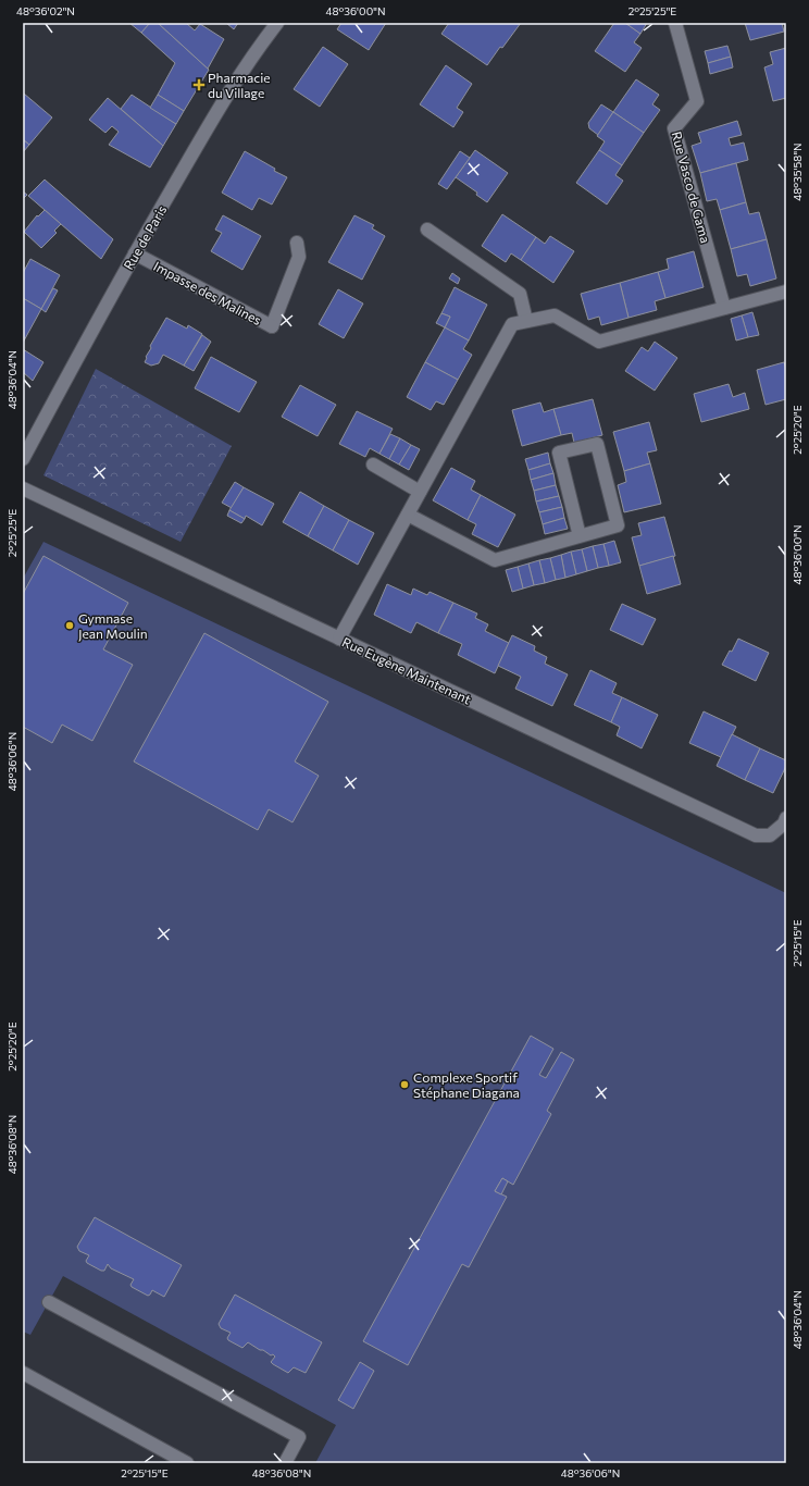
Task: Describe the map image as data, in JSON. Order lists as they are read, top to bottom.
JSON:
{
  "streets": {
    "street": [
      "Rue Vasco de Gama",
      "Rue de Paris",
      "Impasse des Malines",
      "Rue Eugène Maintenant"
    ]
  },
  "crossings": [
    ["Rue de Paris", "Impasse des Malines"]
  ],
  "places": {
    "health": ["Pharmacie du Village"],
    "other": ["Gymnase Jean Moulin", "Complexe Sportif Stéphane Diagana"]
  },
  "coordinates": [
    "48°36'02\"N",
    "48°36'00\"N",
    "2°25'25\"E",
    "48°35'58\"N",
    "48°36'04\"N",
    "2°25'20\"E",
    "48°36'06\"N",
    "2°25'15\"E",
    "48°36'08\"N"
  ]
}
